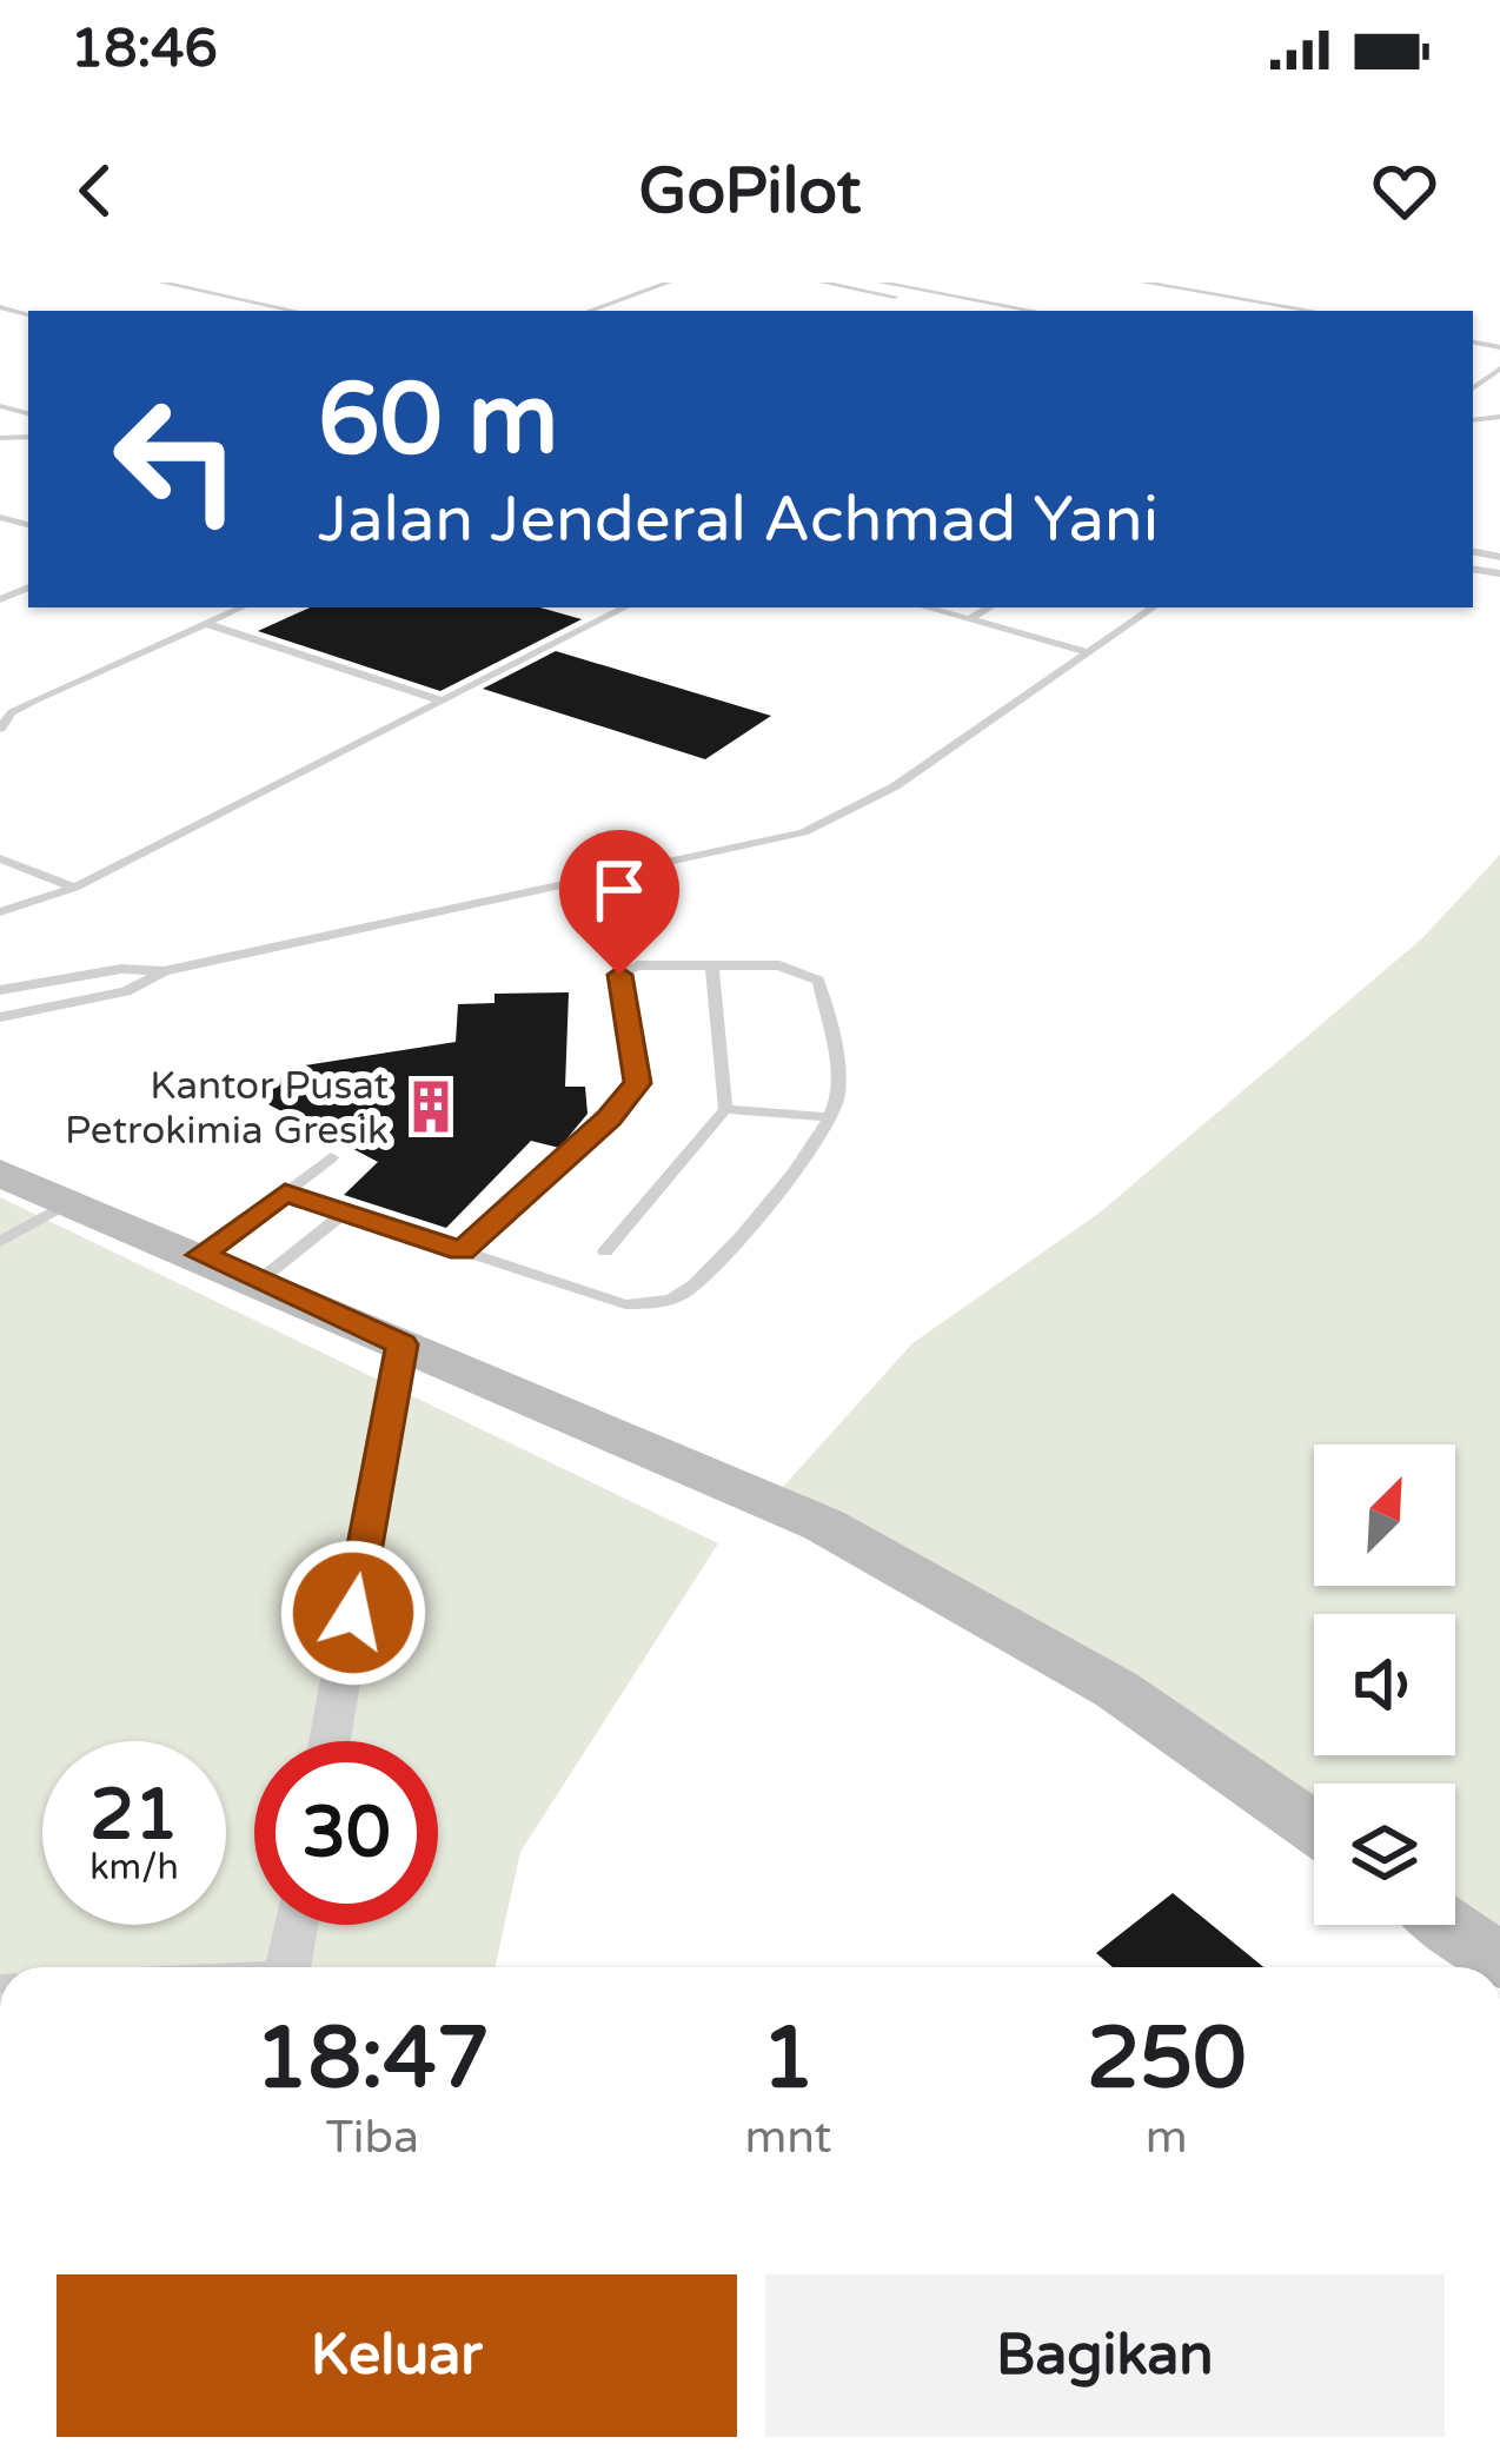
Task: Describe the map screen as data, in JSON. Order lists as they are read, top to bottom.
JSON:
{
  "places": {
    "building": ["Kantor Pusat Petrokimia Gresik"]
  },
  "north": "top right",
  "page": {
    "status": "18:46",
    "header": "GoPilot",
    "turn": ["60 m", "Jalan Jenderal Achmad Yani"],
    "speed": "21 km/h",
    "limit": "30",
    "eta": [
      "18:47",
      "Tiba",
      "1",
      "mnt",
      "250",
      "m"
    ],
    "buttons": ["Keluar", "Bagikan"]
  }
}
